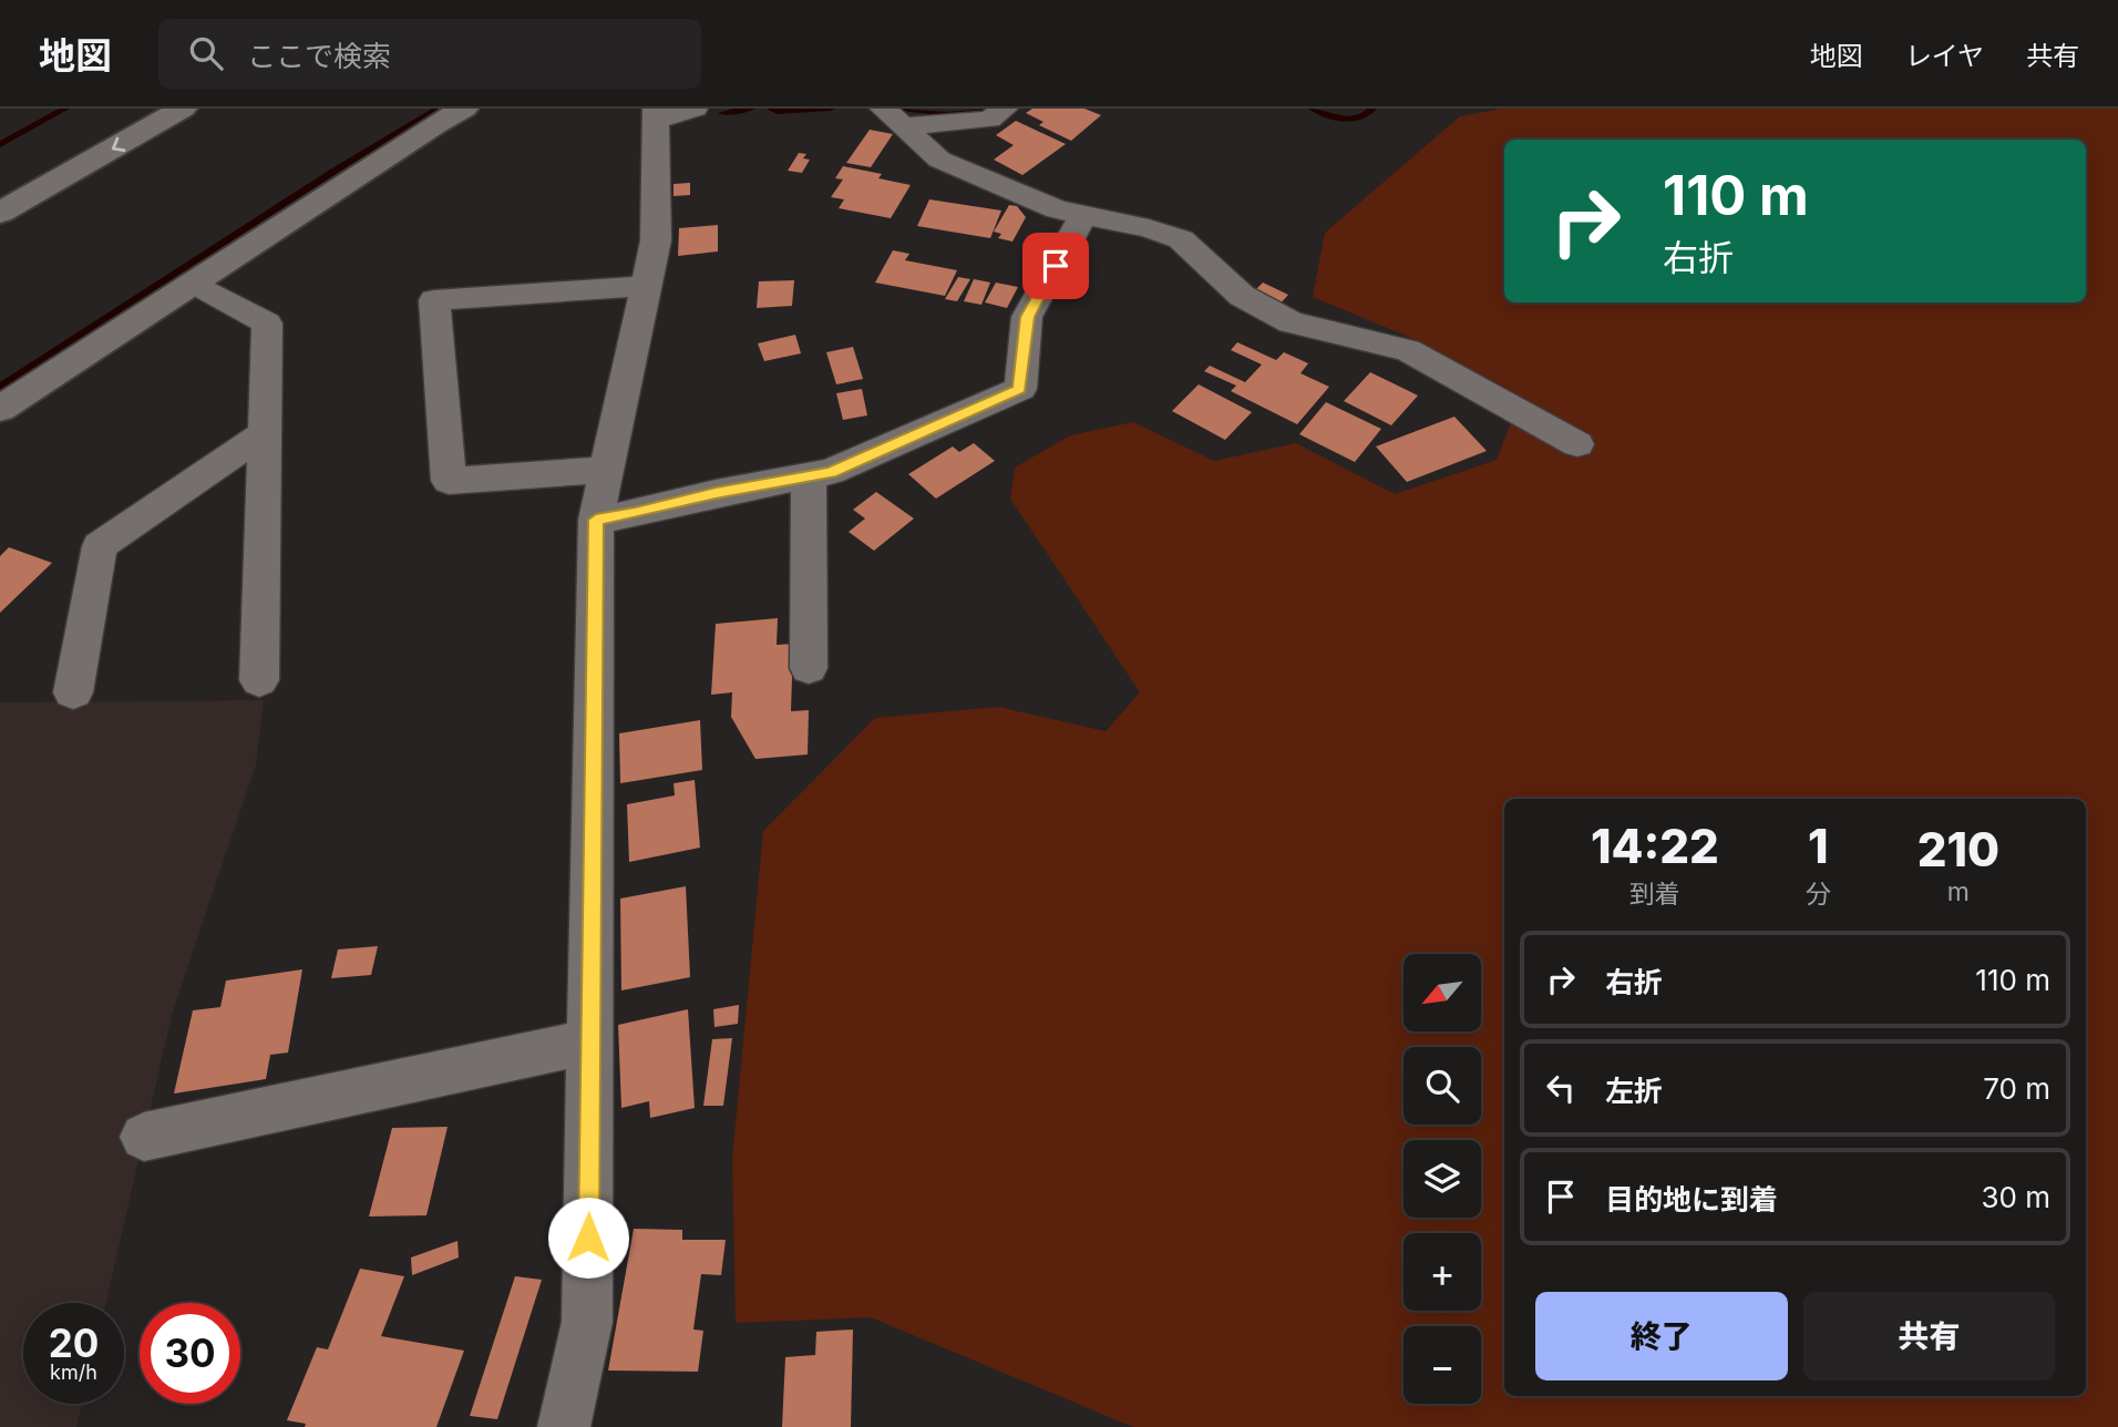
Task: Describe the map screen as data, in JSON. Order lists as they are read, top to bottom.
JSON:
{
  "north": "bottom left",
  "page": {
    "header": "地図",
    "search": "ここで検索",
    "nav": ["地図", "レイヤ", "共有"],
    "turn": ["110 m", "右折"],
    "eta": [
      "14:22",
      "到着",
      "1",
      "分",
      "210",
      "m"
    ],
    "list": [
      {
        "name": "右折",
        "value": "110 m"
      },
      {
        "name": "左折",
        "value": "70 m"
      },
      {
        "name": "目的地に到着",
        "value": "30 m"
      }
    ],
    "map_buttons": ["+", "−"],
    "buttons": ["終了", "共有"],
    "speed": "20 km/h",
    "limit": "30"
  }
}
